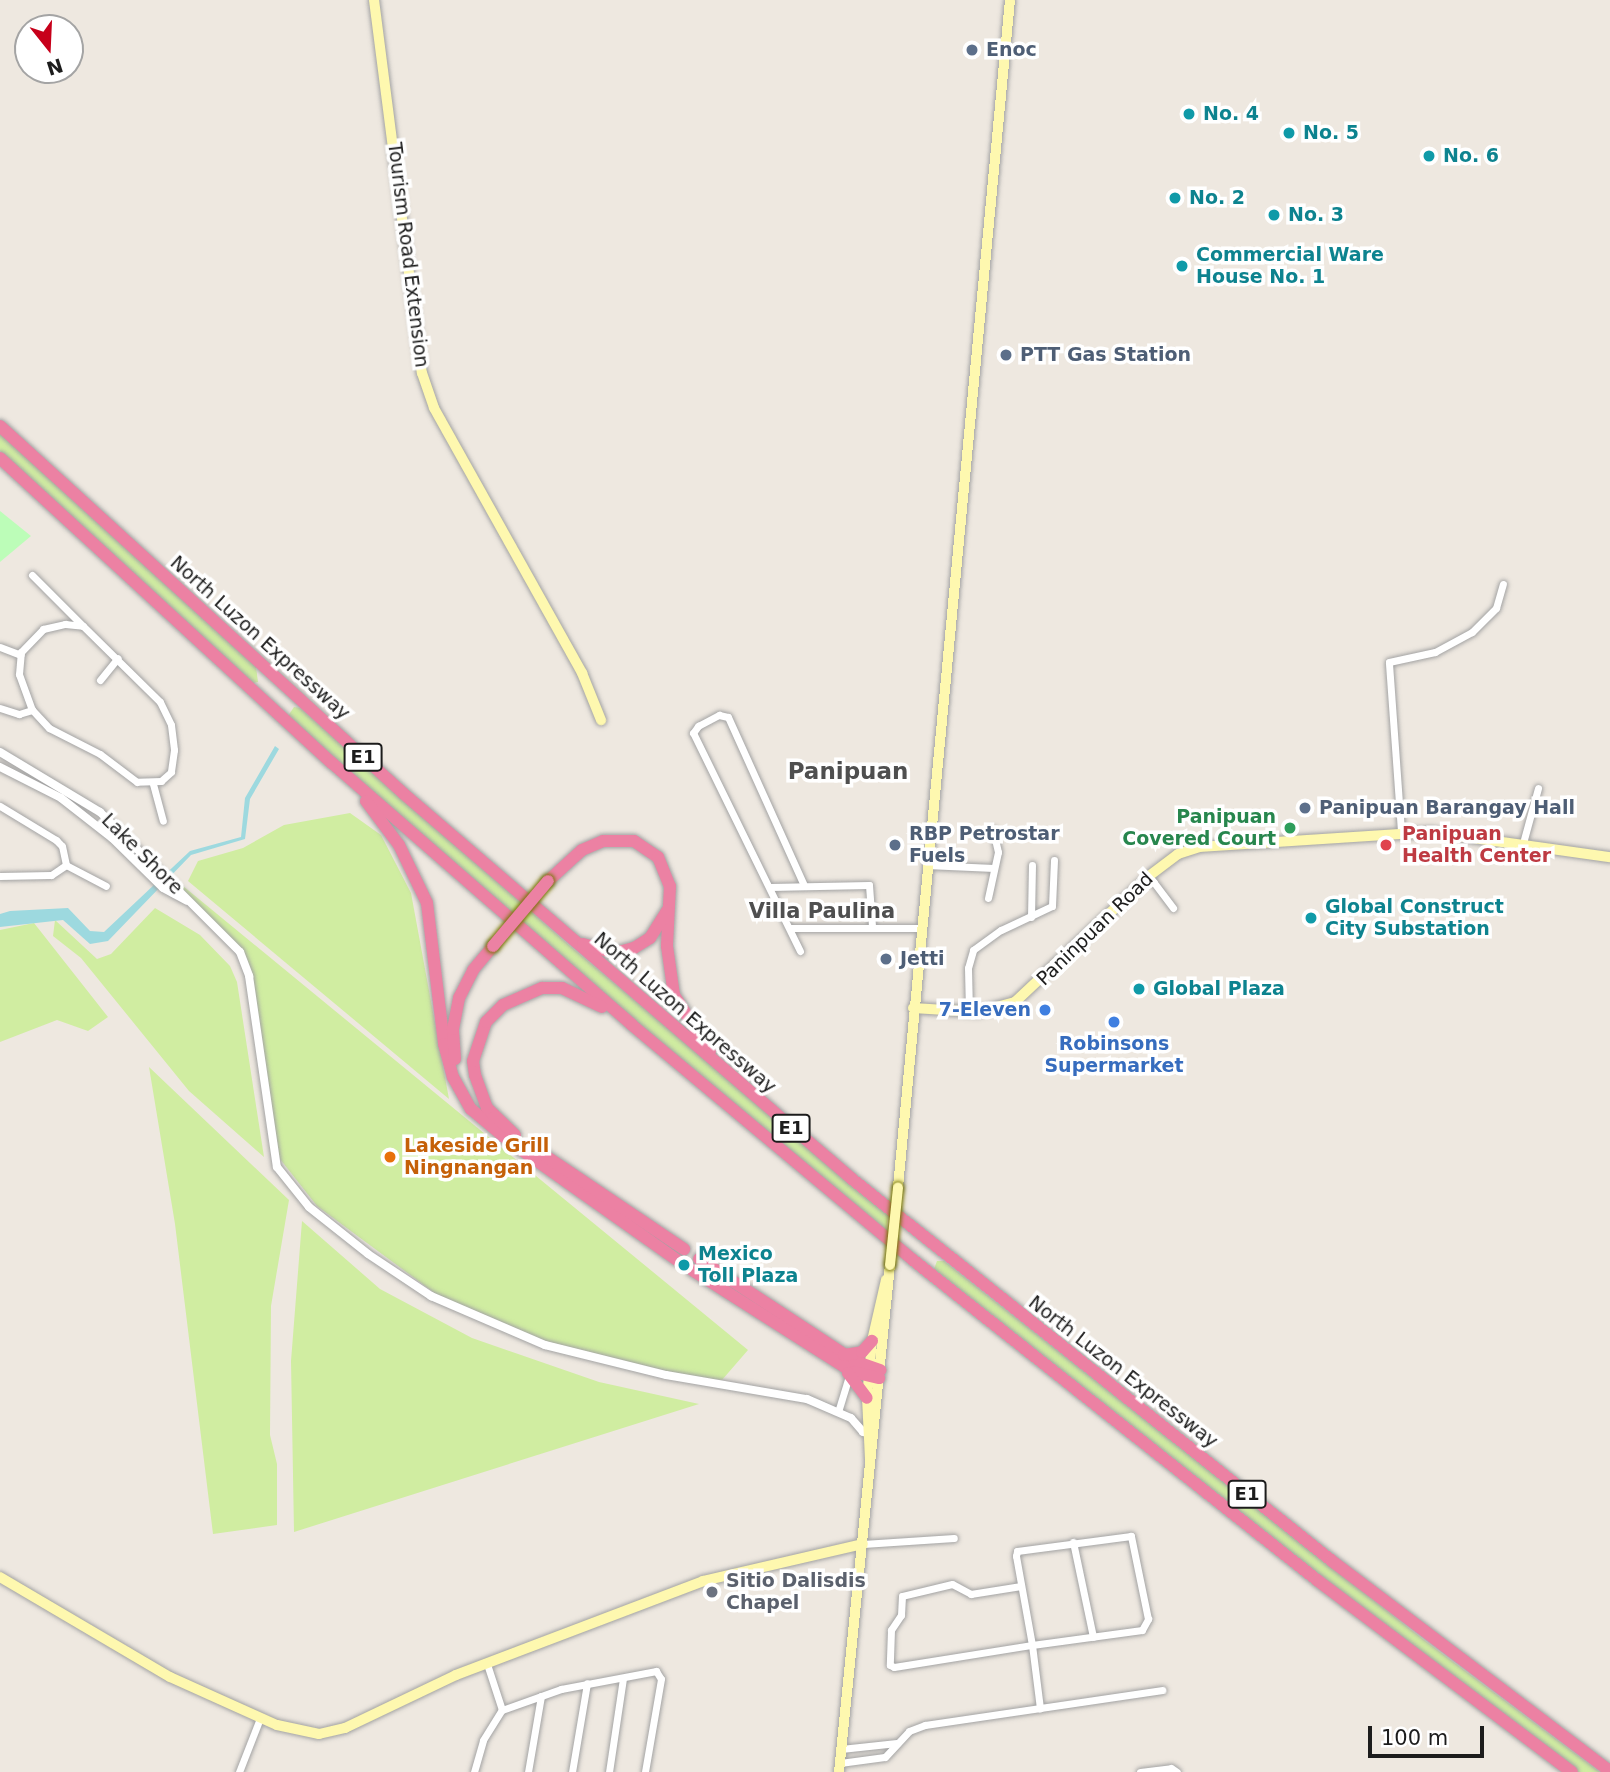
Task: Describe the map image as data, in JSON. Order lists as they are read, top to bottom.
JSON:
{
  "streets": {
    "highway": ["North Luzon Expressway", "E1"],
    "main road": ["Tourism Road Extension", "Paninpuan Road"],
    "street": ["Lake Shore"]
  },
  "districts": ["Panipuan", "Villa Paulina"],
  "places": [
    "Enoc",
    "No. 4",
    "No. 5",
    "No. 6",
    "No. 2",
    "No. 3",
    "Commercial Ware House No. 1",
    "PTT Gas Station",
    "Panipuan Barangay Hall",
    "Panipuan Covered Court",
    "RBP Petrostar Fuels",
    "Panipuan Health Center",
    "Global Construct City Substation",
    "Jetti",
    "Global Plaza",
    "7-Eleven",
    "Robinsons Supermarket",
    "Lakeside Grill Ningnangan",
    "Mexico Toll Plaza",
    "Sitio Dalisdis Chapel"
  ],
  "scale_bar": "100 m",
  "north": "bottom"
}
